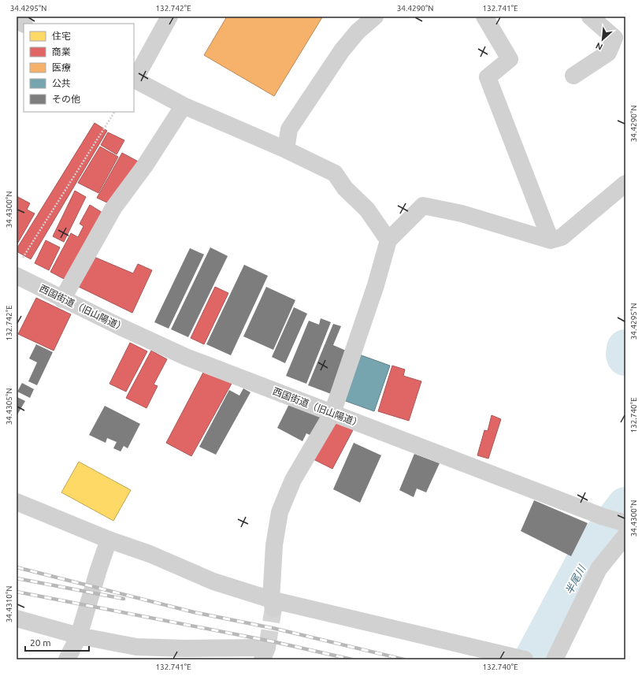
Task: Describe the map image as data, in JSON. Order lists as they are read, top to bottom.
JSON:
{
  "streets": {
    "street": ["西国街道（旧山陽道）"]
  },
  "water": ["半尾川"],
  "legend": [
    "住宅",
    "商業",
    "医療",
    "公共",
    "その他"
  ],
  "scale_bar": "20 m",
  "north": "bottom left",
  "coordinates": [
    "34.4295°N",
    "132.742°E",
    "34.4290°N",
    "132.741°E",
    "34.4300°N",
    "34.4305°N",
    "132.740°E",
    "34.4310°N"
  ]
}
